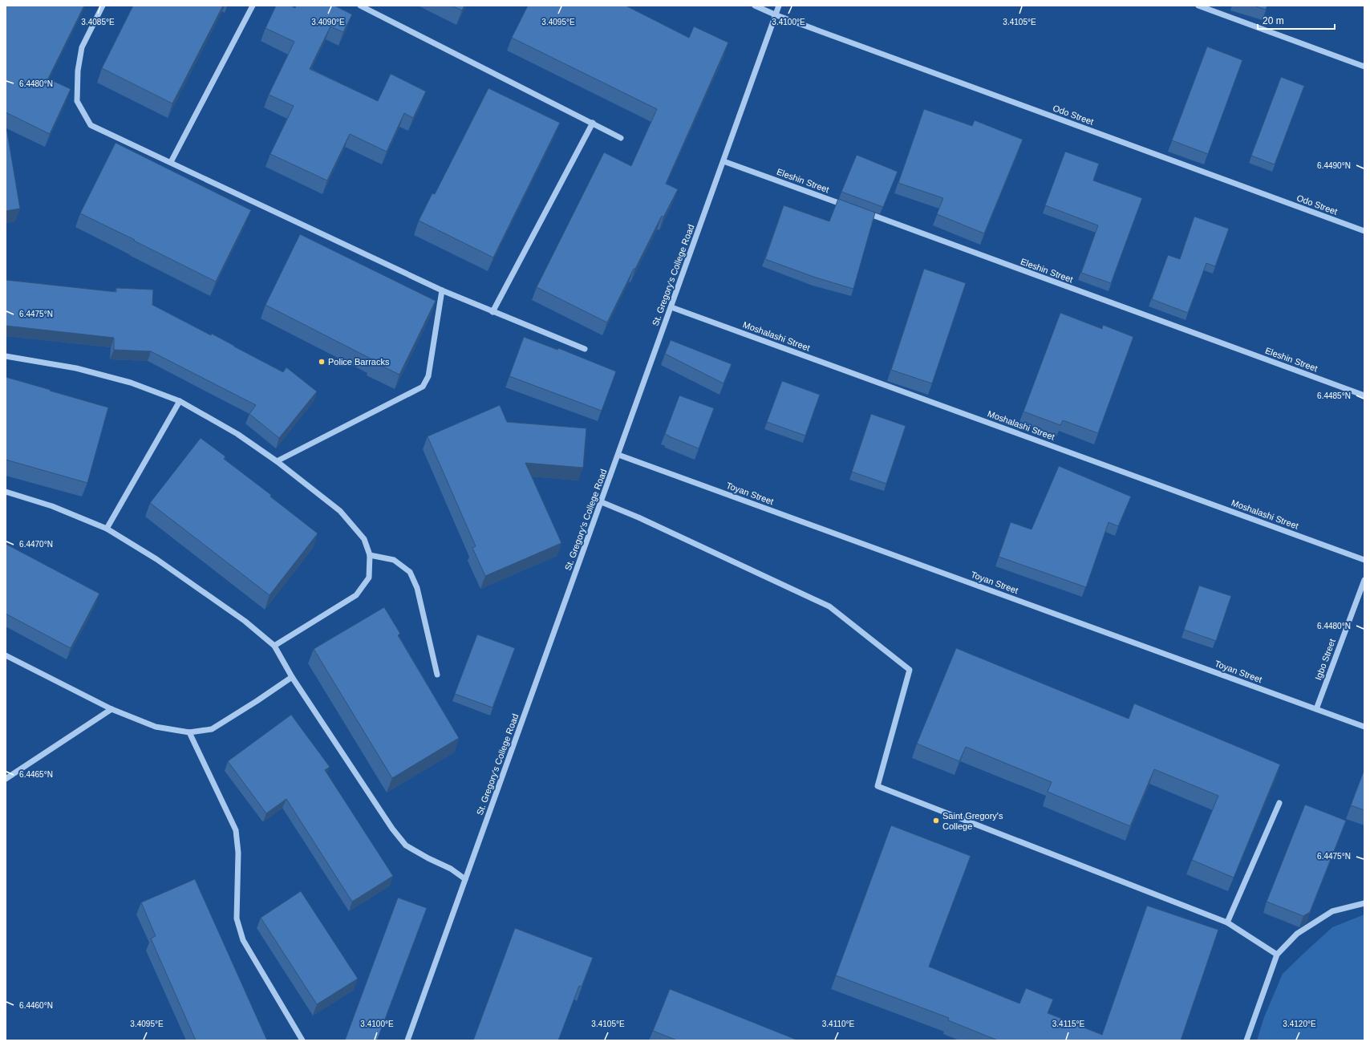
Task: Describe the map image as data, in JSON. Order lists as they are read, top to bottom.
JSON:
{
  "streets": {
    "street": [
      "Odo Street",
      "Eleshin Street",
      "St. Gregory's College Road",
      "Moshalashi Street",
      "Toyan Street",
      "Igbo Street"
    ]
  },
  "crossings": [
    ["Odo Street", "St. Gregory's College Road"],
    ["Eleshin Street", "St. Gregory's College Road"],
    ["St. Gregory's College Road", "Moshalashi Street"],
    ["St. Gregory's College Road", "Toyan Street"],
    ["Toyan Street", "Igbo Street"]
  ],
  "places": ["Police Barracks", "Saint Gregory's College"],
  "scale_bar": "20 m",
  "coordinates": [
    "3.4085°E",
    "3.4090°E",
    "3.4095°E",
    "3.4100°E",
    "3.4105°E",
    "6.4480°N",
    "6.4490°N",
    "6.4475°N",
    "6.4485°N",
    "6.4470°N",
    "6.4465°N",
    "6.4460°N",
    "3.4110°E",
    "3.4115°E",
    "3.4120°E"
  ]
}
